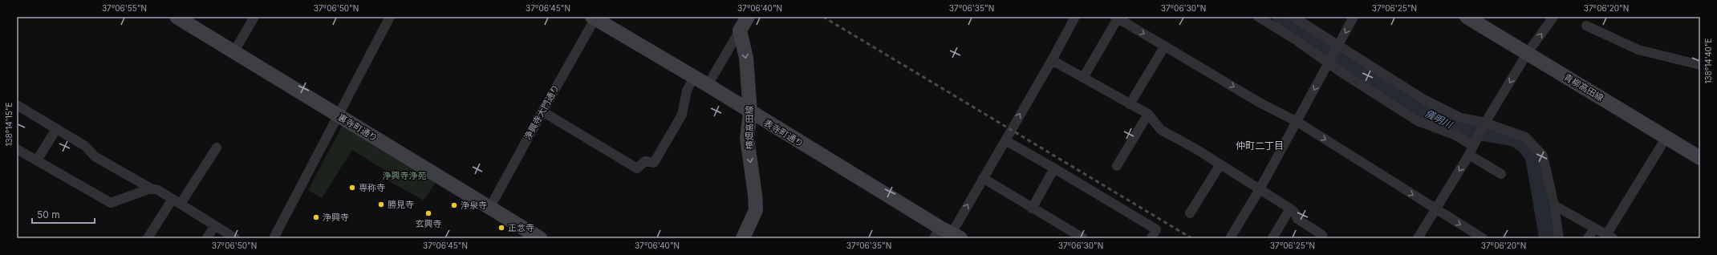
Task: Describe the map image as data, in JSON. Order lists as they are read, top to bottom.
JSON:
{
  "streets": {
    "street": [
      "青柳高田線",
      "浄興寺大門通り",
      "裏寺町通り",
      "横畑高田線",
      "表寺町通り"
    ]
  },
  "crossings": [
    ["浄興寺大門通り", "裏寺町通り"],
    ["浄興寺大門通り", "表寺町通り"],
    ["横畑高田線", "表寺町通り"]
  ],
  "one_way": ["横畑高田線"],
  "districts": ["仲町二丁目"],
  "water": ["儀明川"],
  "parks": ["浄興寺浄苑"],
  "places": [
    "専称寺",
    "勝見寺",
    "浄泉寺",
    "玄興寺",
    "浄興寺",
    "正念寺"
  ],
  "scale_bar": "50 m",
  "coordinates": [
    "37°06'55\"N",
    "37°06'50\"N",
    "37°06'45\"N",
    "37°06'40\"N",
    "37°06'35\"N",
    "37°06'30\"N",
    "37°06'25\"N",
    "37°06'20\"N",
    "138°14'40\"E",
    "138°14'15\"E"
  ]
}
